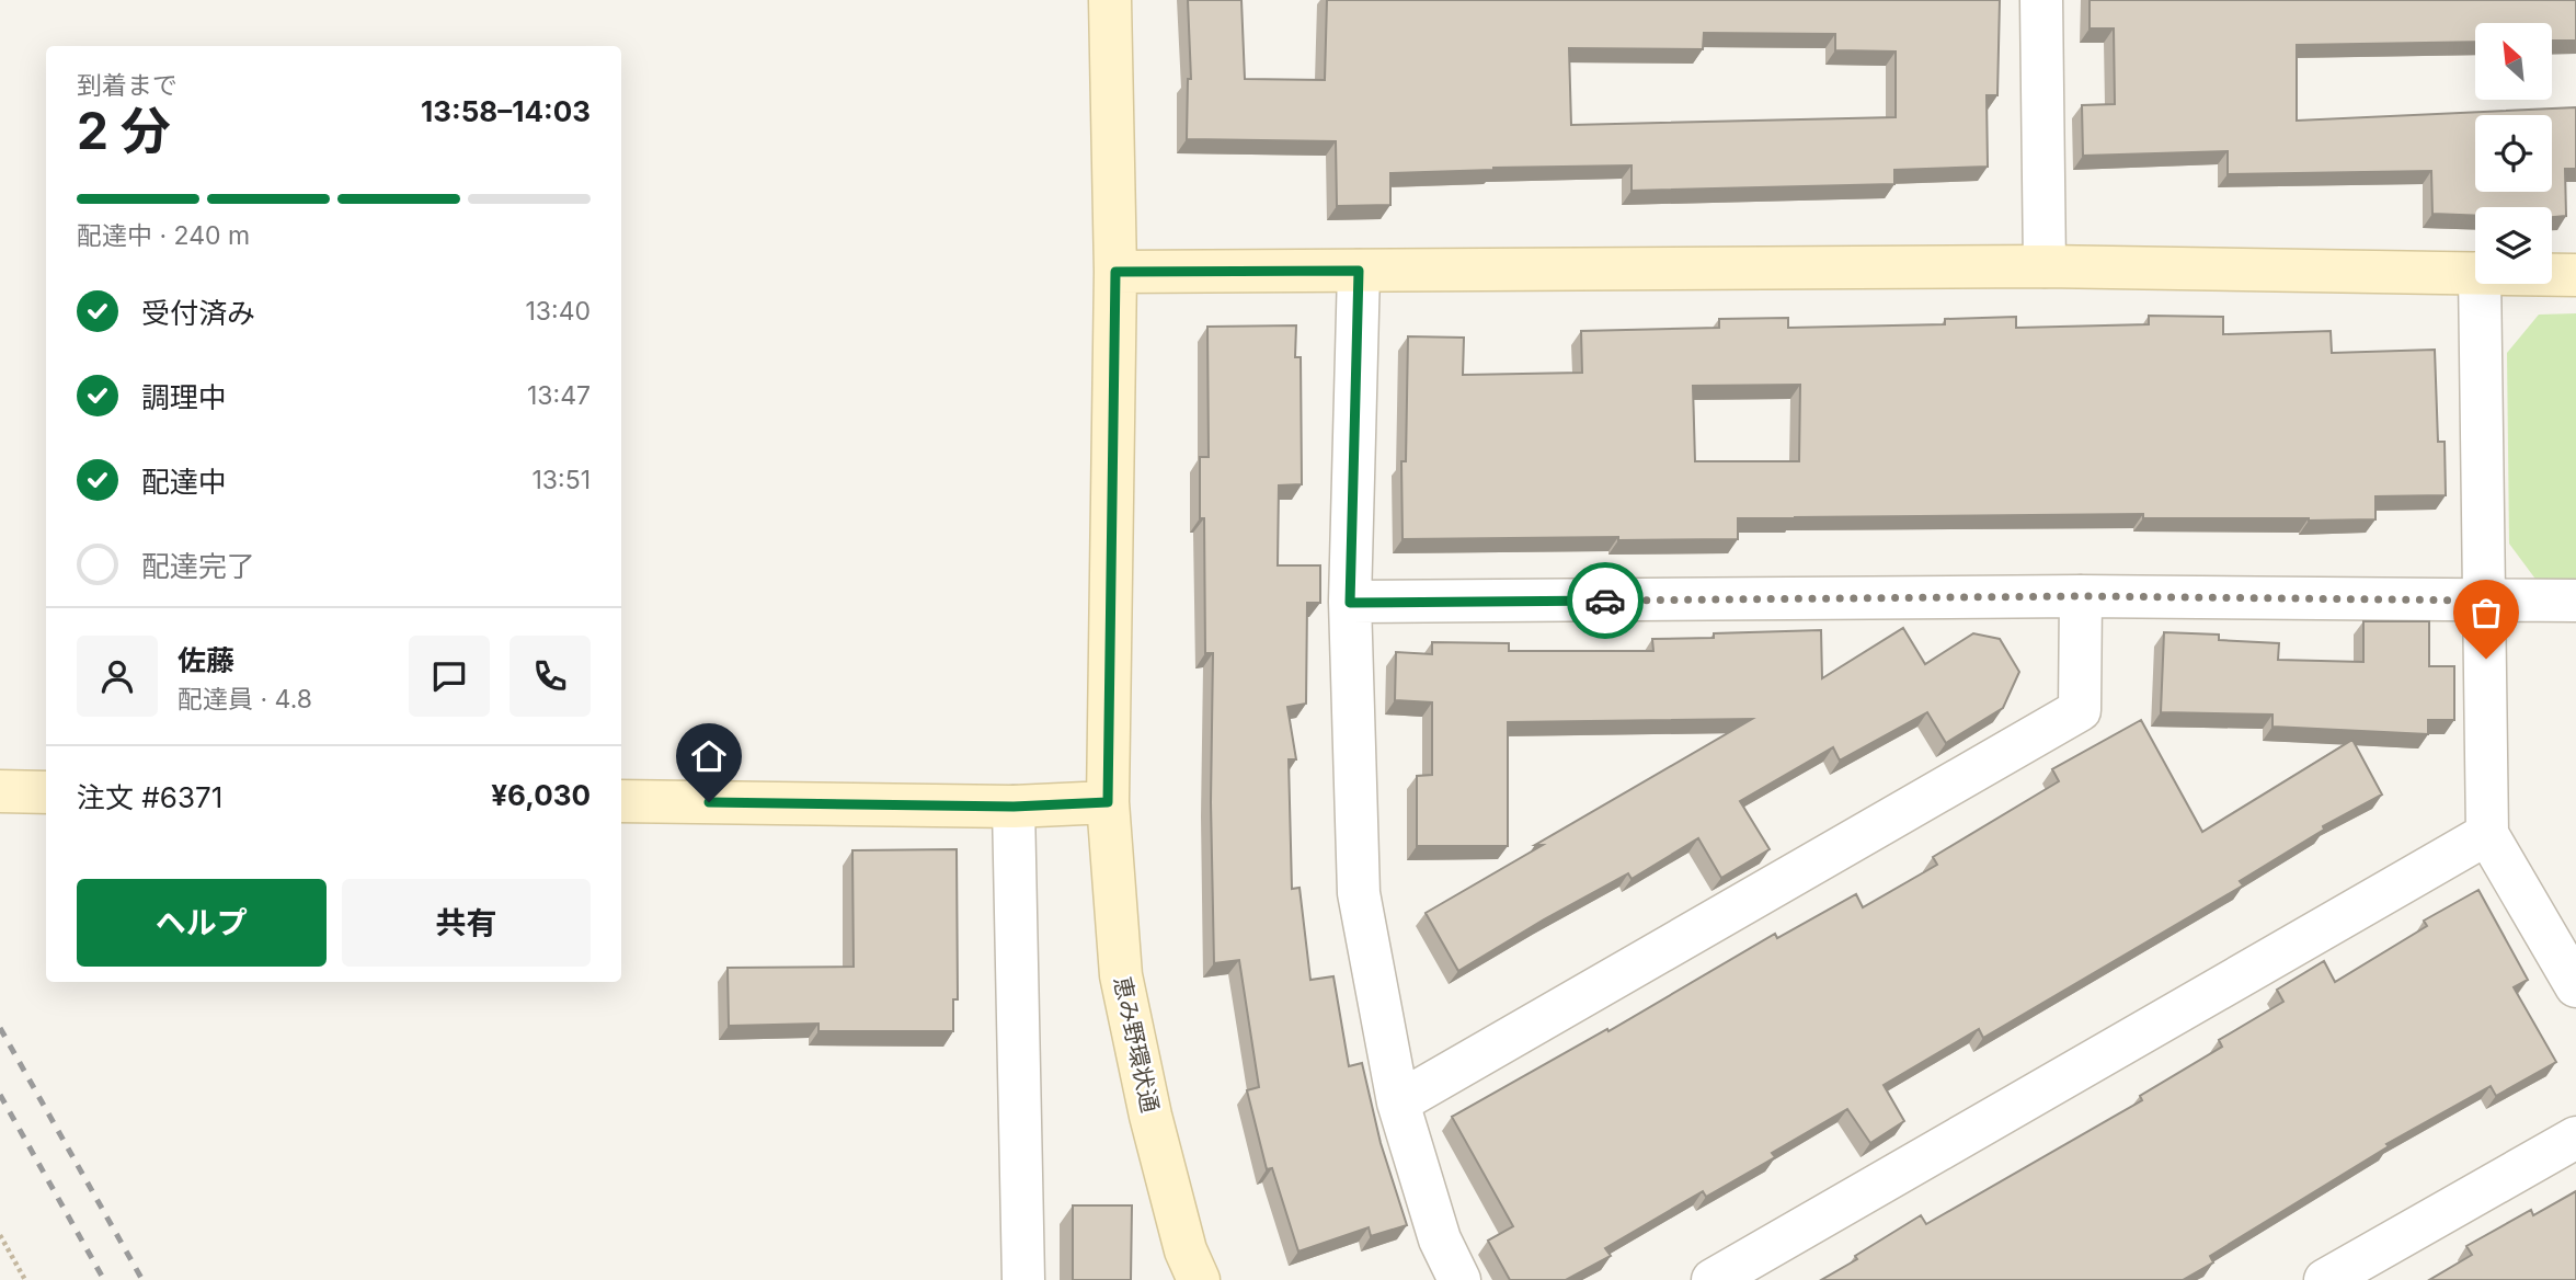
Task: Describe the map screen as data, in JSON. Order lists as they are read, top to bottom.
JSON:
{
  "streets": {
    "street": ["恵み野環状通"]
  },
  "north": "top left",
  "page": {
    "heading": ["2 分", "到着まで", "13:58–14:03"],
    "panel": [
      "佐藤",
      "配達員 · 4.8",
      "注文 #6371",
      "¥6,030"
    ],
    "bar": "配達中 · 240 m",
    "list": [
      ["受付済み", "13:40"],
      ["調理中", "13:47"],
      ["配達中", "13:51"],
      "配達完了"
    ],
    "buttons": ["ヘルプ", "共有"]
  }
}
